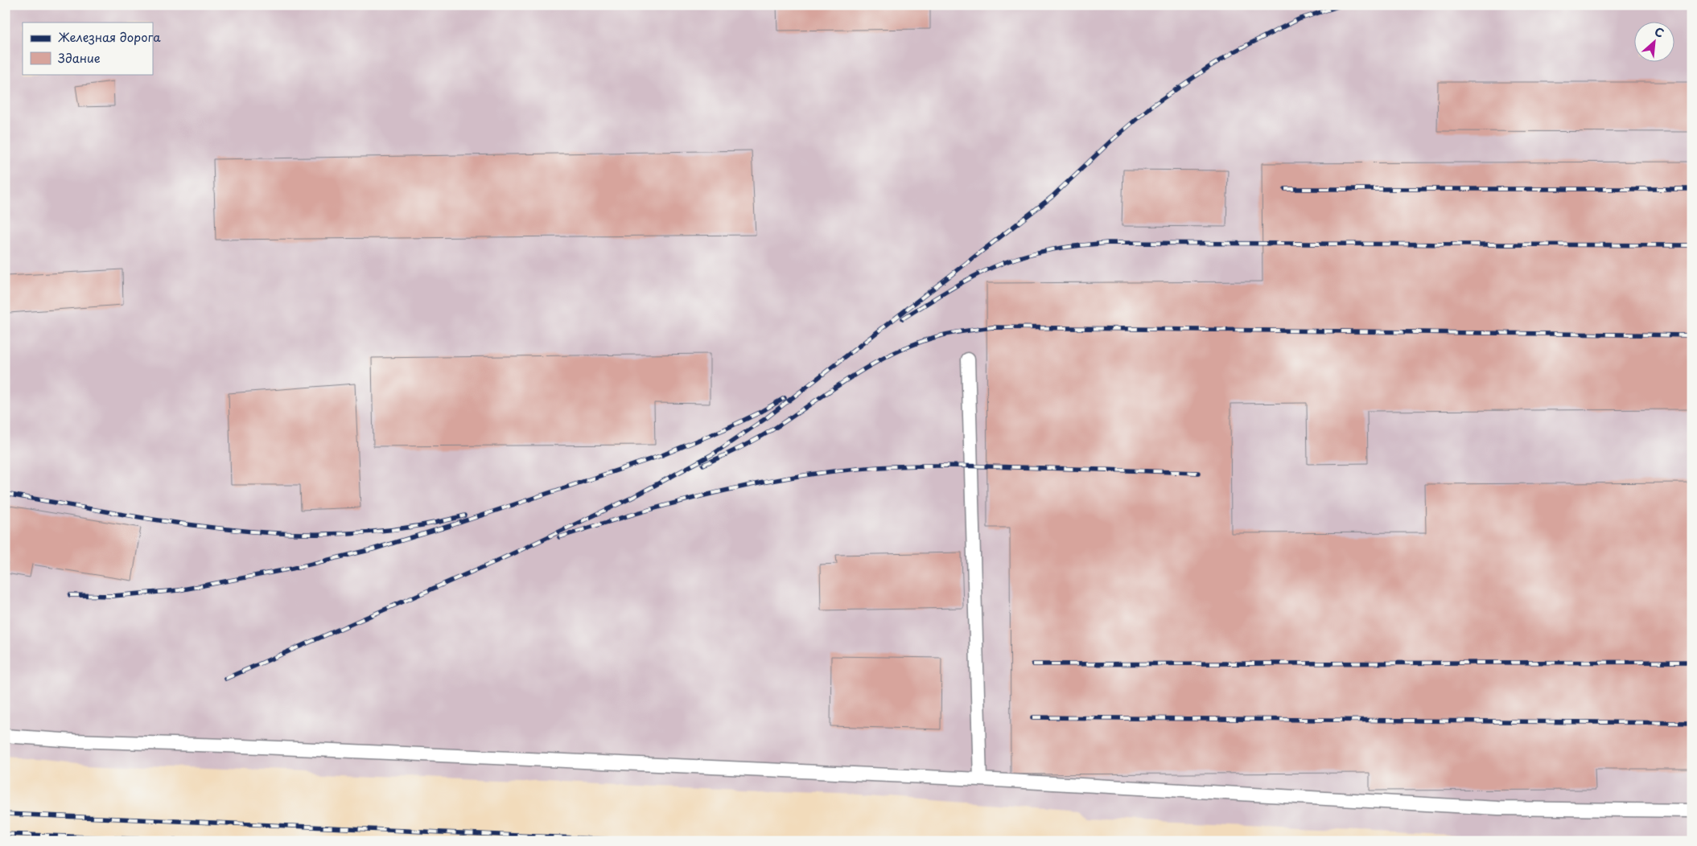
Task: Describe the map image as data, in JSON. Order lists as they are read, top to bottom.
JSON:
{
  "legend": ["Железная дорога", "Здание"],
  "north": "top right"
}
